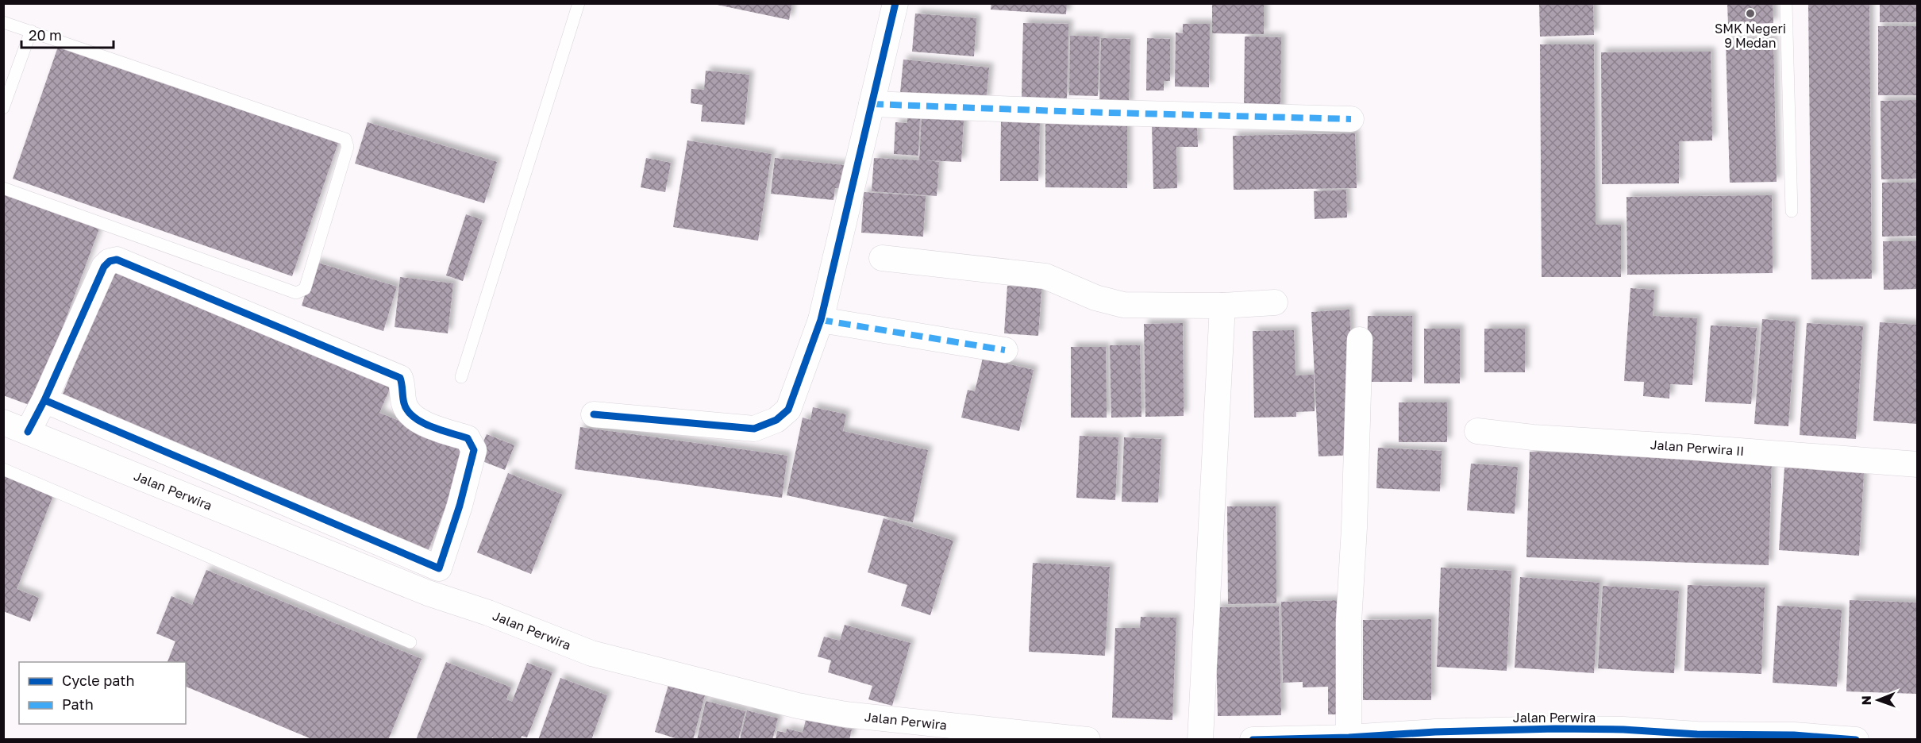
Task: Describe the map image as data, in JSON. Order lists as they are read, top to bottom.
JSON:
{
  "streets": {
    "street": ["Jalan Perwira II", "Jalan Perwira"]
  },
  "places": ["SMK Negeri 9 Medan"],
  "legend": ["Cycle path", "Path"],
  "scale_bar": "20 m",
  "north": "left"
}
